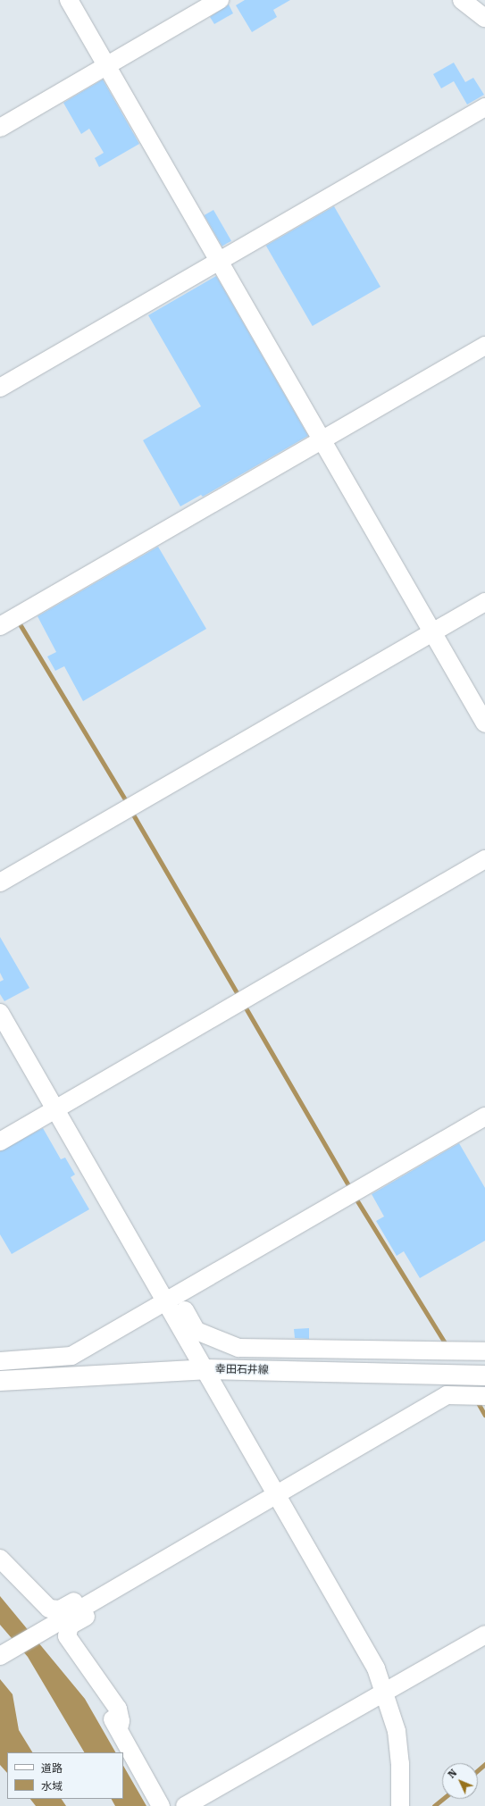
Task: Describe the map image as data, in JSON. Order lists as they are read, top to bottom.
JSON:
{
  "streets": {
    "main road": ["幸田石井線"]
  },
  "legend": ["道路", "水域"],
  "north": "top left"
}
